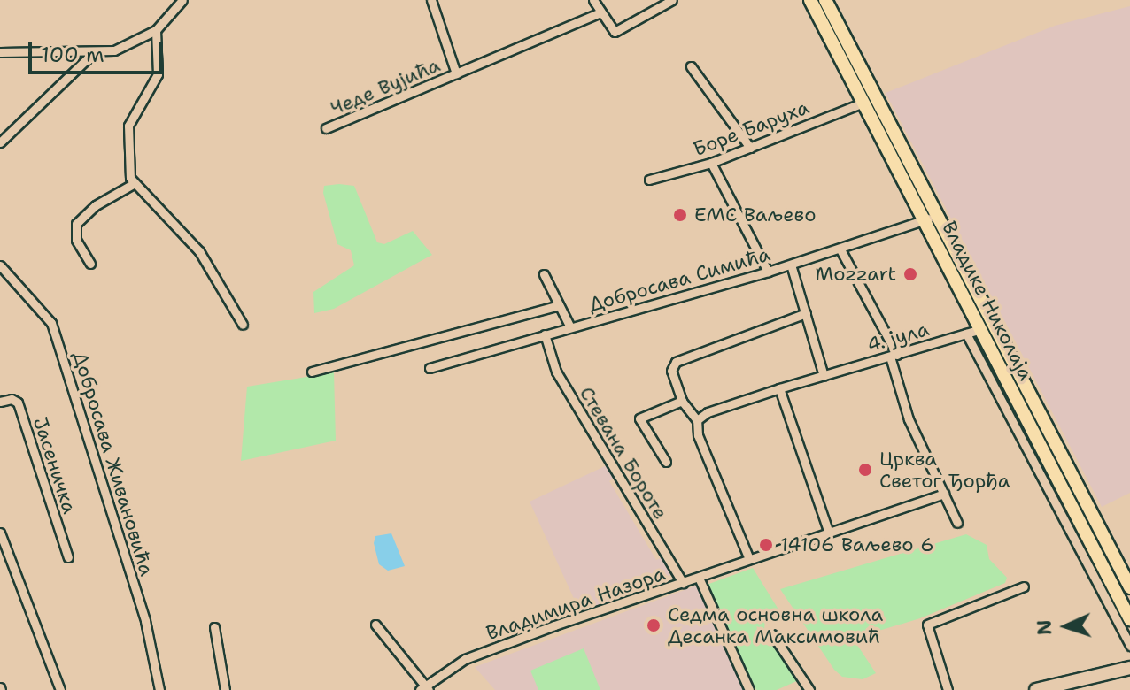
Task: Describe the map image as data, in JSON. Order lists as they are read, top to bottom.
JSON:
{
  "streets": {
    "main road": ["Владике Николаја"],
    "street": [
      "Чеде Вујића",
      "Боре Баруха",
      "Добросава Симића",
      "4. јула",
      "Стевана Бороте",
      "Добросава Живановића",
      "Јасеничка",
      "Владимира Назора"
    ]
  },
  "crossings": [
    ["Боре Баруха", "Владике Николаја"],
    ["Добросава Симића", "Владике Николаја"],
    ["Добросава Симића", "Стевана Бороте"],
    ["Владике Николаја", "4. јула"],
    ["Стевана Бороте", "Владимира Назора"]
  ],
  "places": [
    "ЕМС Ваљево",
    "Mozzart",
    "Црква Светог Ђорђа",
    "14106 Ваљево 6",
    "Седма основна школа Десанка Максимовић"
  ],
  "scale_bar": "100 m",
  "north": "left"
}
